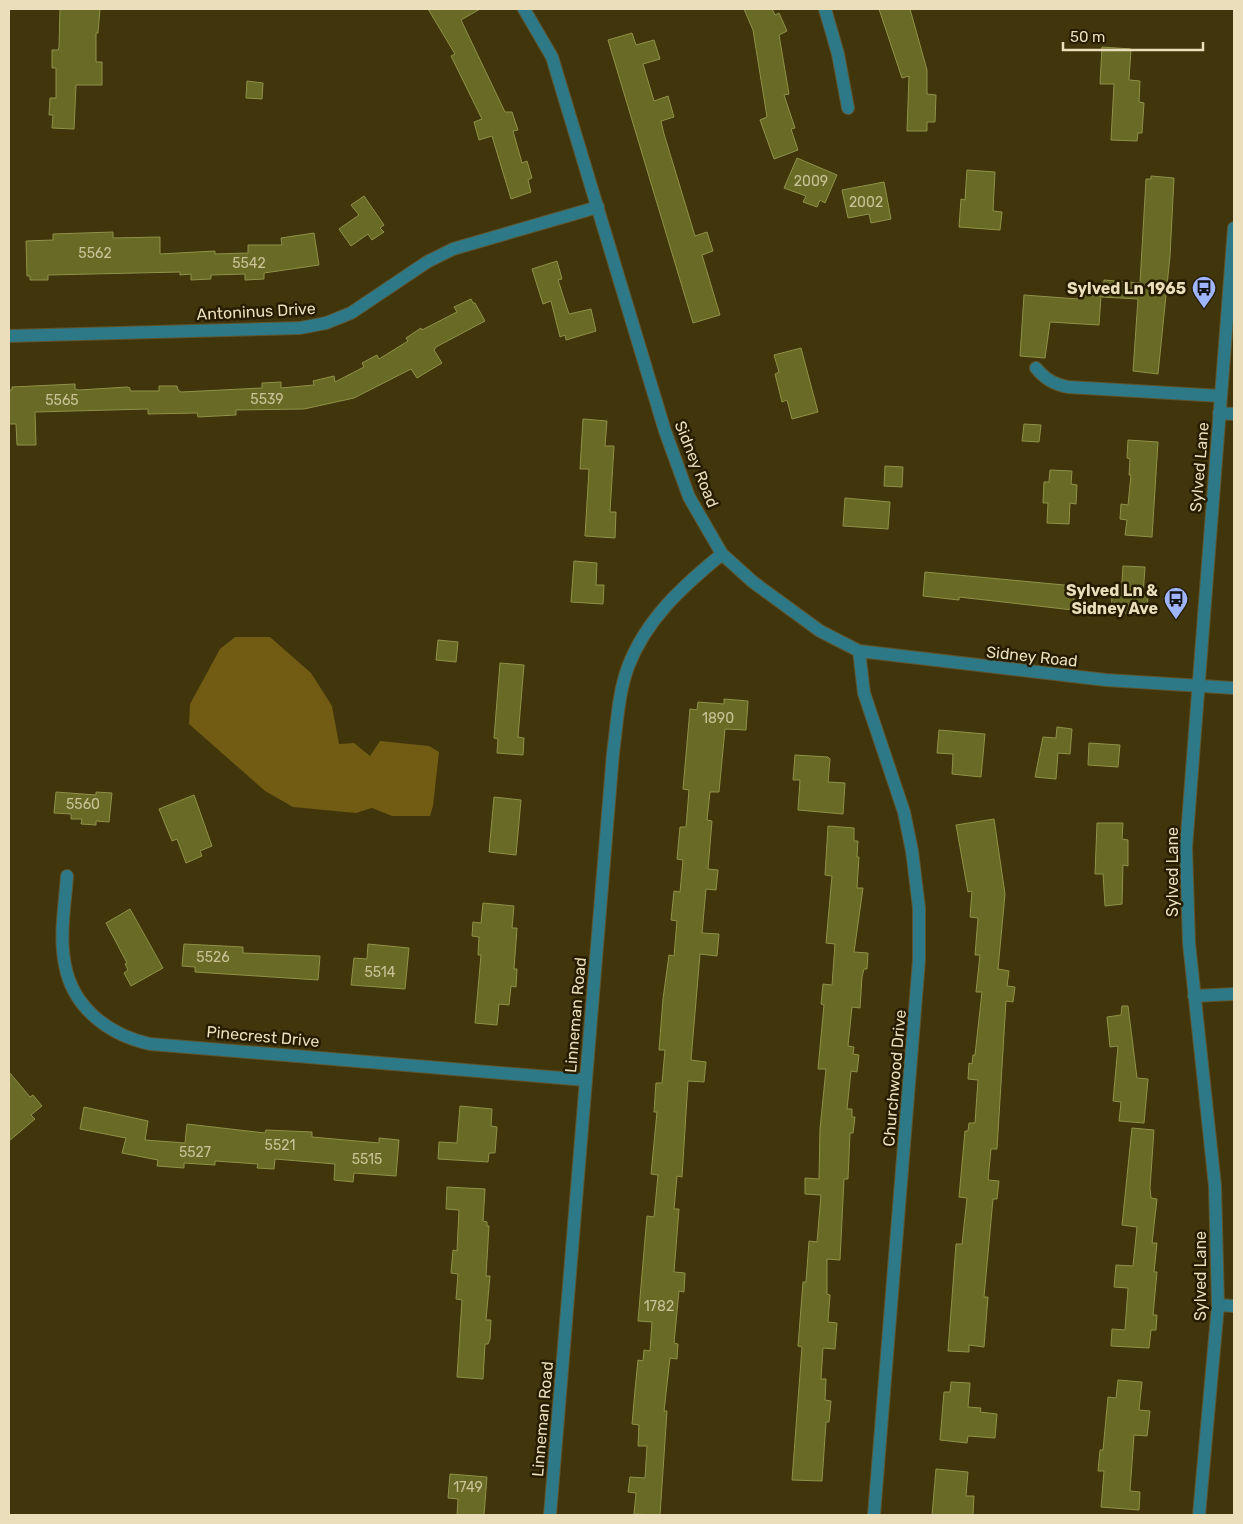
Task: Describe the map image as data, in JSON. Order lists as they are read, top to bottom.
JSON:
{
  "streets": {
    "street": [
      "Antoninus Drive",
      "Sidney Road",
      "Sylved Lane",
      "Linneman Road",
      "Pinecrest Drive",
      "Churchwood Drive"
    ]
  },
  "crossings": [
    ["Antoninus Drive", "Sidney Road"],
    ["Sidney Road", "Sylved Lane"],
    ["Sidney Road", "Linneman Road"],
    ["Sidney Road", "Churchwood Drive"],
    ["Linneman Road", "Pinecrest Drive"]
  ],
  "places": {
    "bus stop": ["Sylved Ln 1965", "Sylved Ln & Sidney Ave"]
  },
  "house_numbers": [
    "2009",
    "2002",
    "5562",
    "5542",
    "5539",
    "5565",
    "1890",
    "5560",
    "5526",
    "5514",
    "5521",
    "5527",
    "5515",
    "1782",
    "1749"
  ],
  "scale_bar": "50 m"
}
